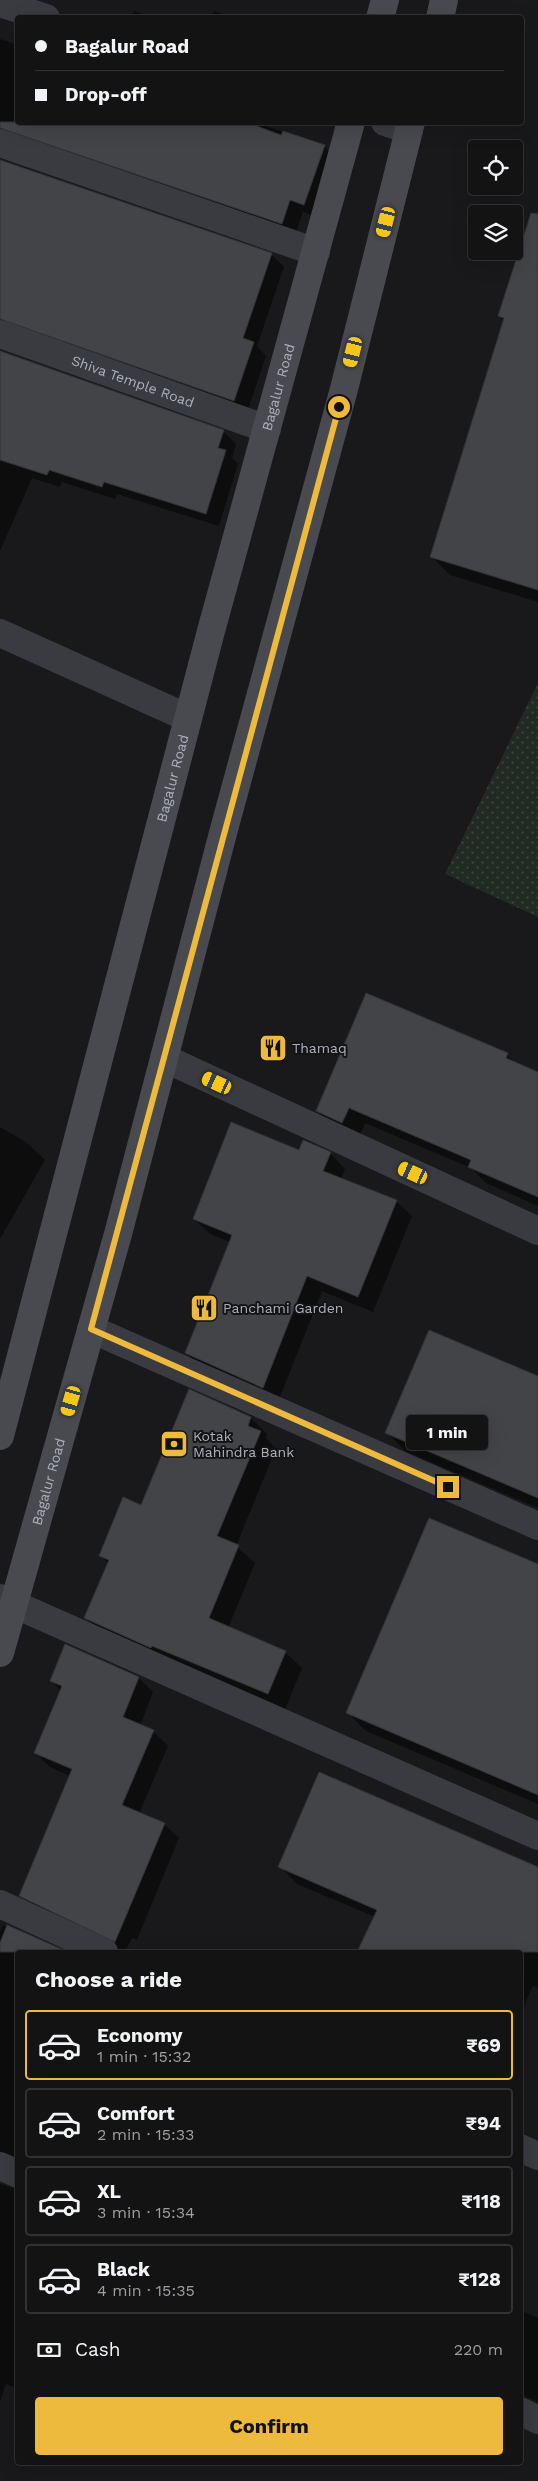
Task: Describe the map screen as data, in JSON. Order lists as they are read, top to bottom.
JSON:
{
  "streets": {
    "main road": ["Bagalur Road"],
    "street": ["Shiva Temple Road"]
  },
  "crossings": [
    ["Shiva Temple Road", "Bagalur Road"]
  ],
  "places": {
    "restaurant": ["Thamaq", "Panchami Garden"],
    "bank": ["Kotak Mahindra Bank"]
  },
  "page": {
    "banner": ["Bagalur Road", "Drop-off"],
    "bubble": "1 min",
    "heading": "Choose a ride",
    "list": [
      {
        "name": "Economy",
        "note": "1 min · 15:32",
        "value": "₹69"
      },
      {
        "name": "Comfort",
        "note": "2 min · 15:33",
        "value": "₹94"
      },
      {
        "name": "XL",
        "note": "3 min · 15:34",
        "value": "₹118"
      },
      {
        "name": "Black",
        "note": "4 min · 15:35",
        "value": "₹128"
      }
    ],
    "pay": ["Cash", "220 m"],
    "buttons": "Confirm"
  }
}
